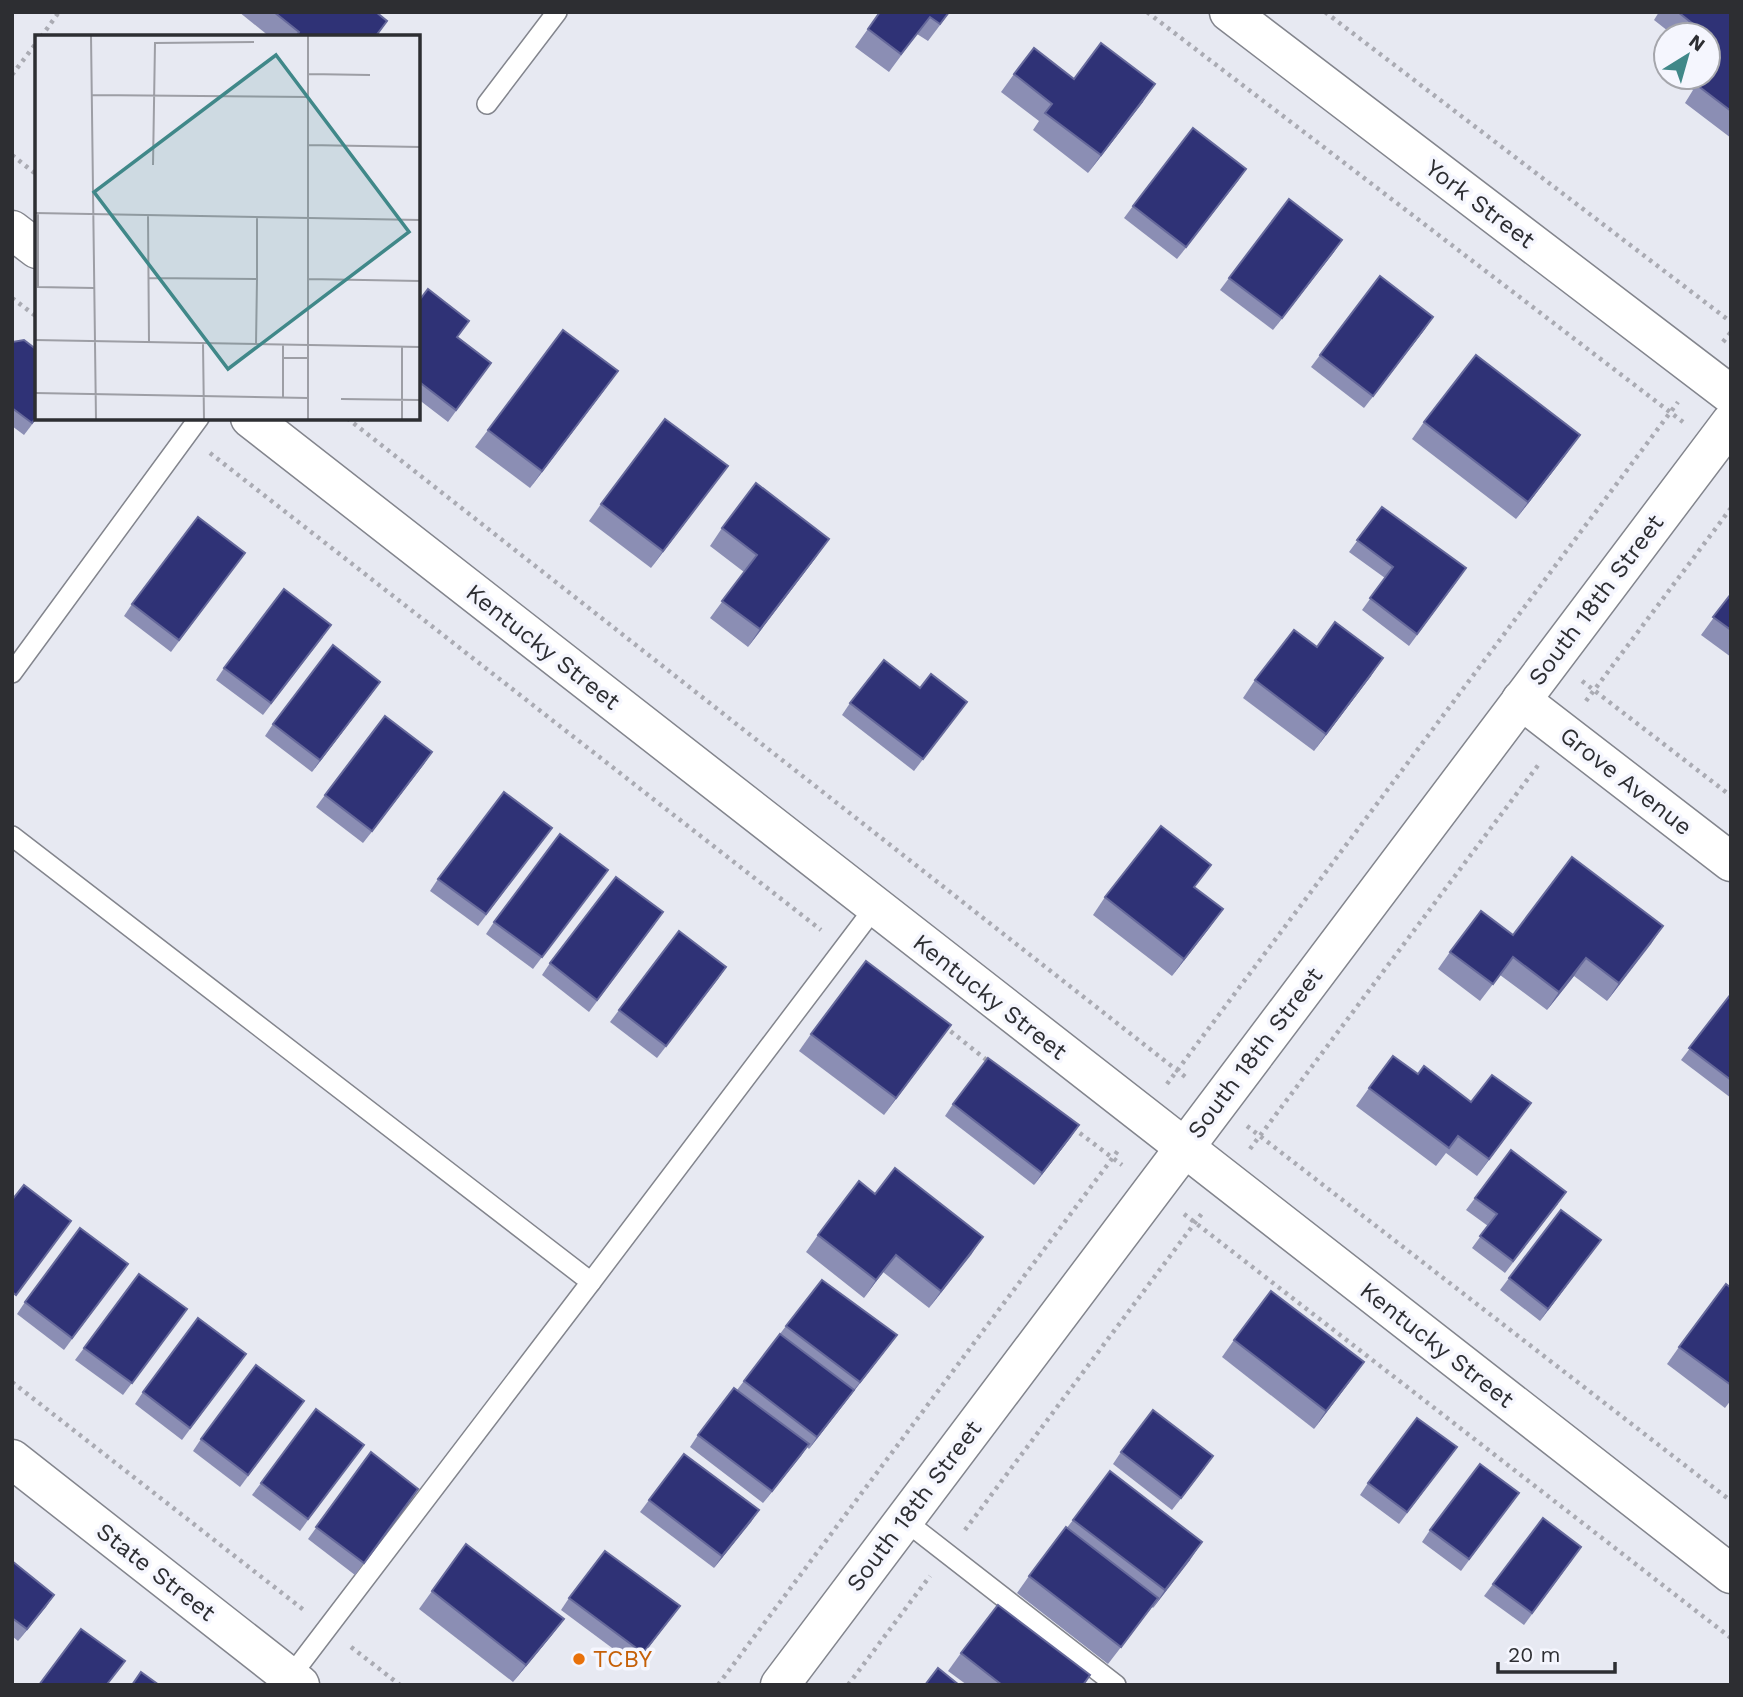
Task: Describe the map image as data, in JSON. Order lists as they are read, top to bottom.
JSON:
{
  "streets": {
    "street": [
      "York Street",
      "South 18th Street",
      "Kentucky Street",
      "Grove Avenue",
      "State Street"
    ]
  },
  "crossings": [
    ["South 18th Street", "Kentucky Street"],
    ["South 18th Street", "Grove Avenue"]
  ],
  "places": ["TCBY"],
  "scale_bar": "20 m",
  "north": "top right"
}
